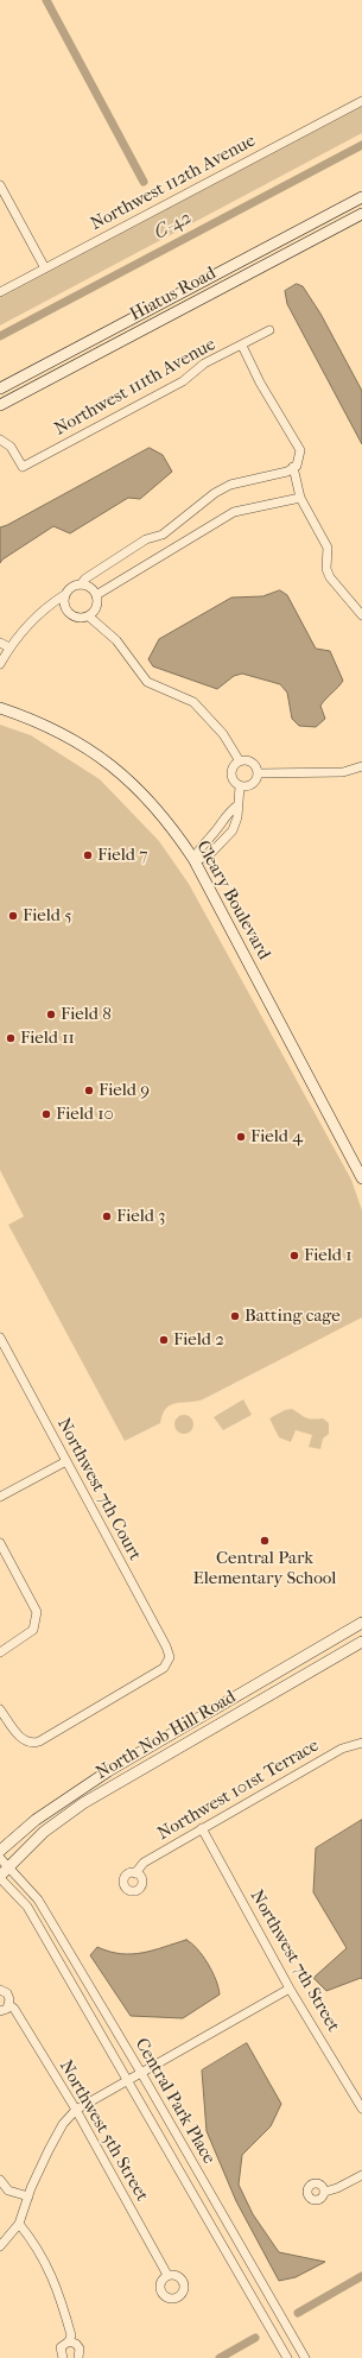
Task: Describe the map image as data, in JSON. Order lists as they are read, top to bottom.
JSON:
{
  "streets": {
    "main road": ["Hiatus Road", "Cleary Boulevard", "North Nob Hill Road"],
    "street": [
      "Northwest 112th Avenue",
      "Northwest 111th Avenue",
      "Northwest 7th Court",
      "Northwest 101st Terrace",
      "Northwest 7th Street",
      "Central Park Place",
      "Northwest 5th Street"
    ]
  },
  "crossings": [
    ["North Nob Hill Road", "Central Park Place"],
    ["Northwest 101st Terrace", "Northwest 7th Street"]
  ],
  "water": ["C-42"],
  "places": [
    "Field 7",
    "Field 5",
    "Field 8",
    "Field 11",
    "Field 9",
    "Field 10",
    "Field 4",
    "Field 3",
    "Field 1",
    "Batting cage",
    "Field 2",
    "Central Park Elementary School"
  ]
}
